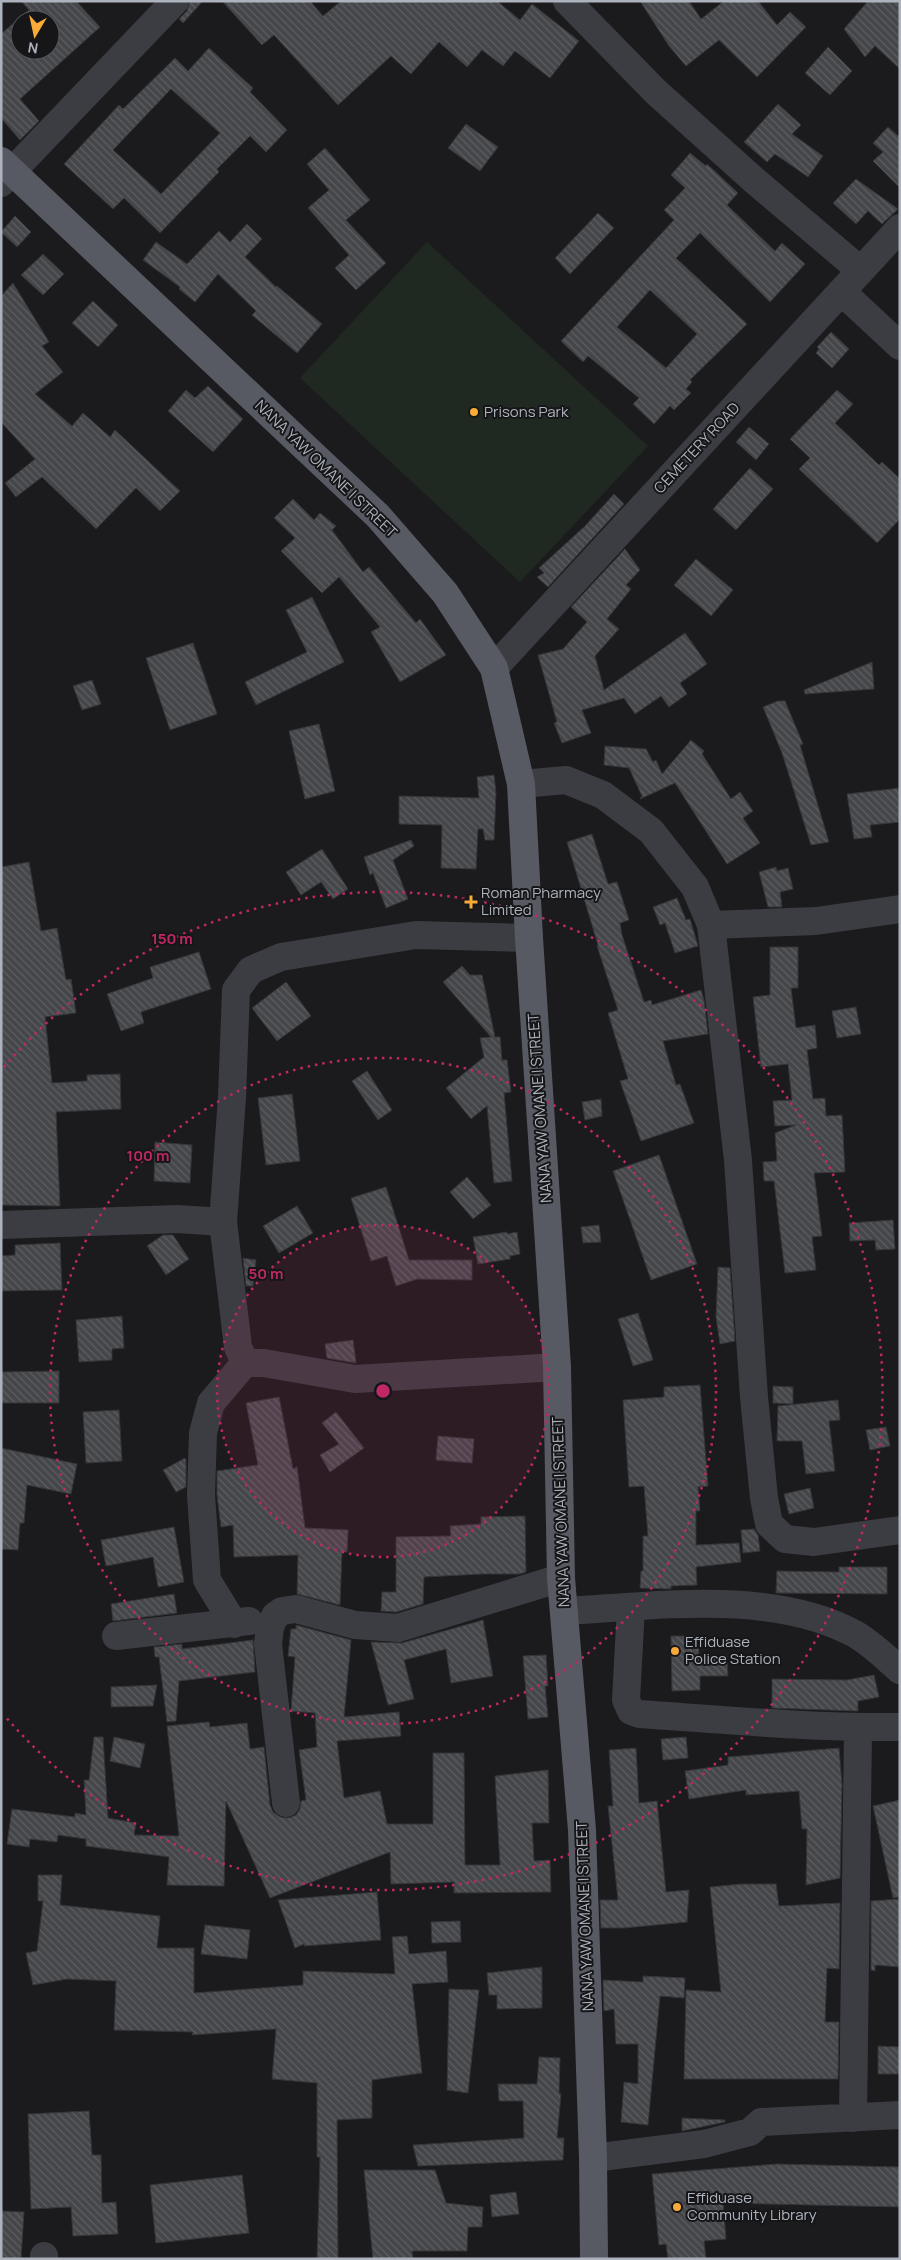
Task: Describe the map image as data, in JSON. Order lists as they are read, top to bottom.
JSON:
{
  "streets": {
    "main road": ["NANA YAW OMANE I STREET"],
    "street": ["CEMETERY ROAD"]
  },
  "crossings": [
    ["CEMETERY ROAD", "NANA YAW OMANE I STREET"]
  ],
  "places": {
    "other": ["Prisons Park", "Effiduase Police Station", "Effiduase Community Library"],
    "health": ["Roman Pharmacy Limited"]
  },
  "north": "bottom",
  "rings": ["150 m", "100 m", "50 m"]
}
